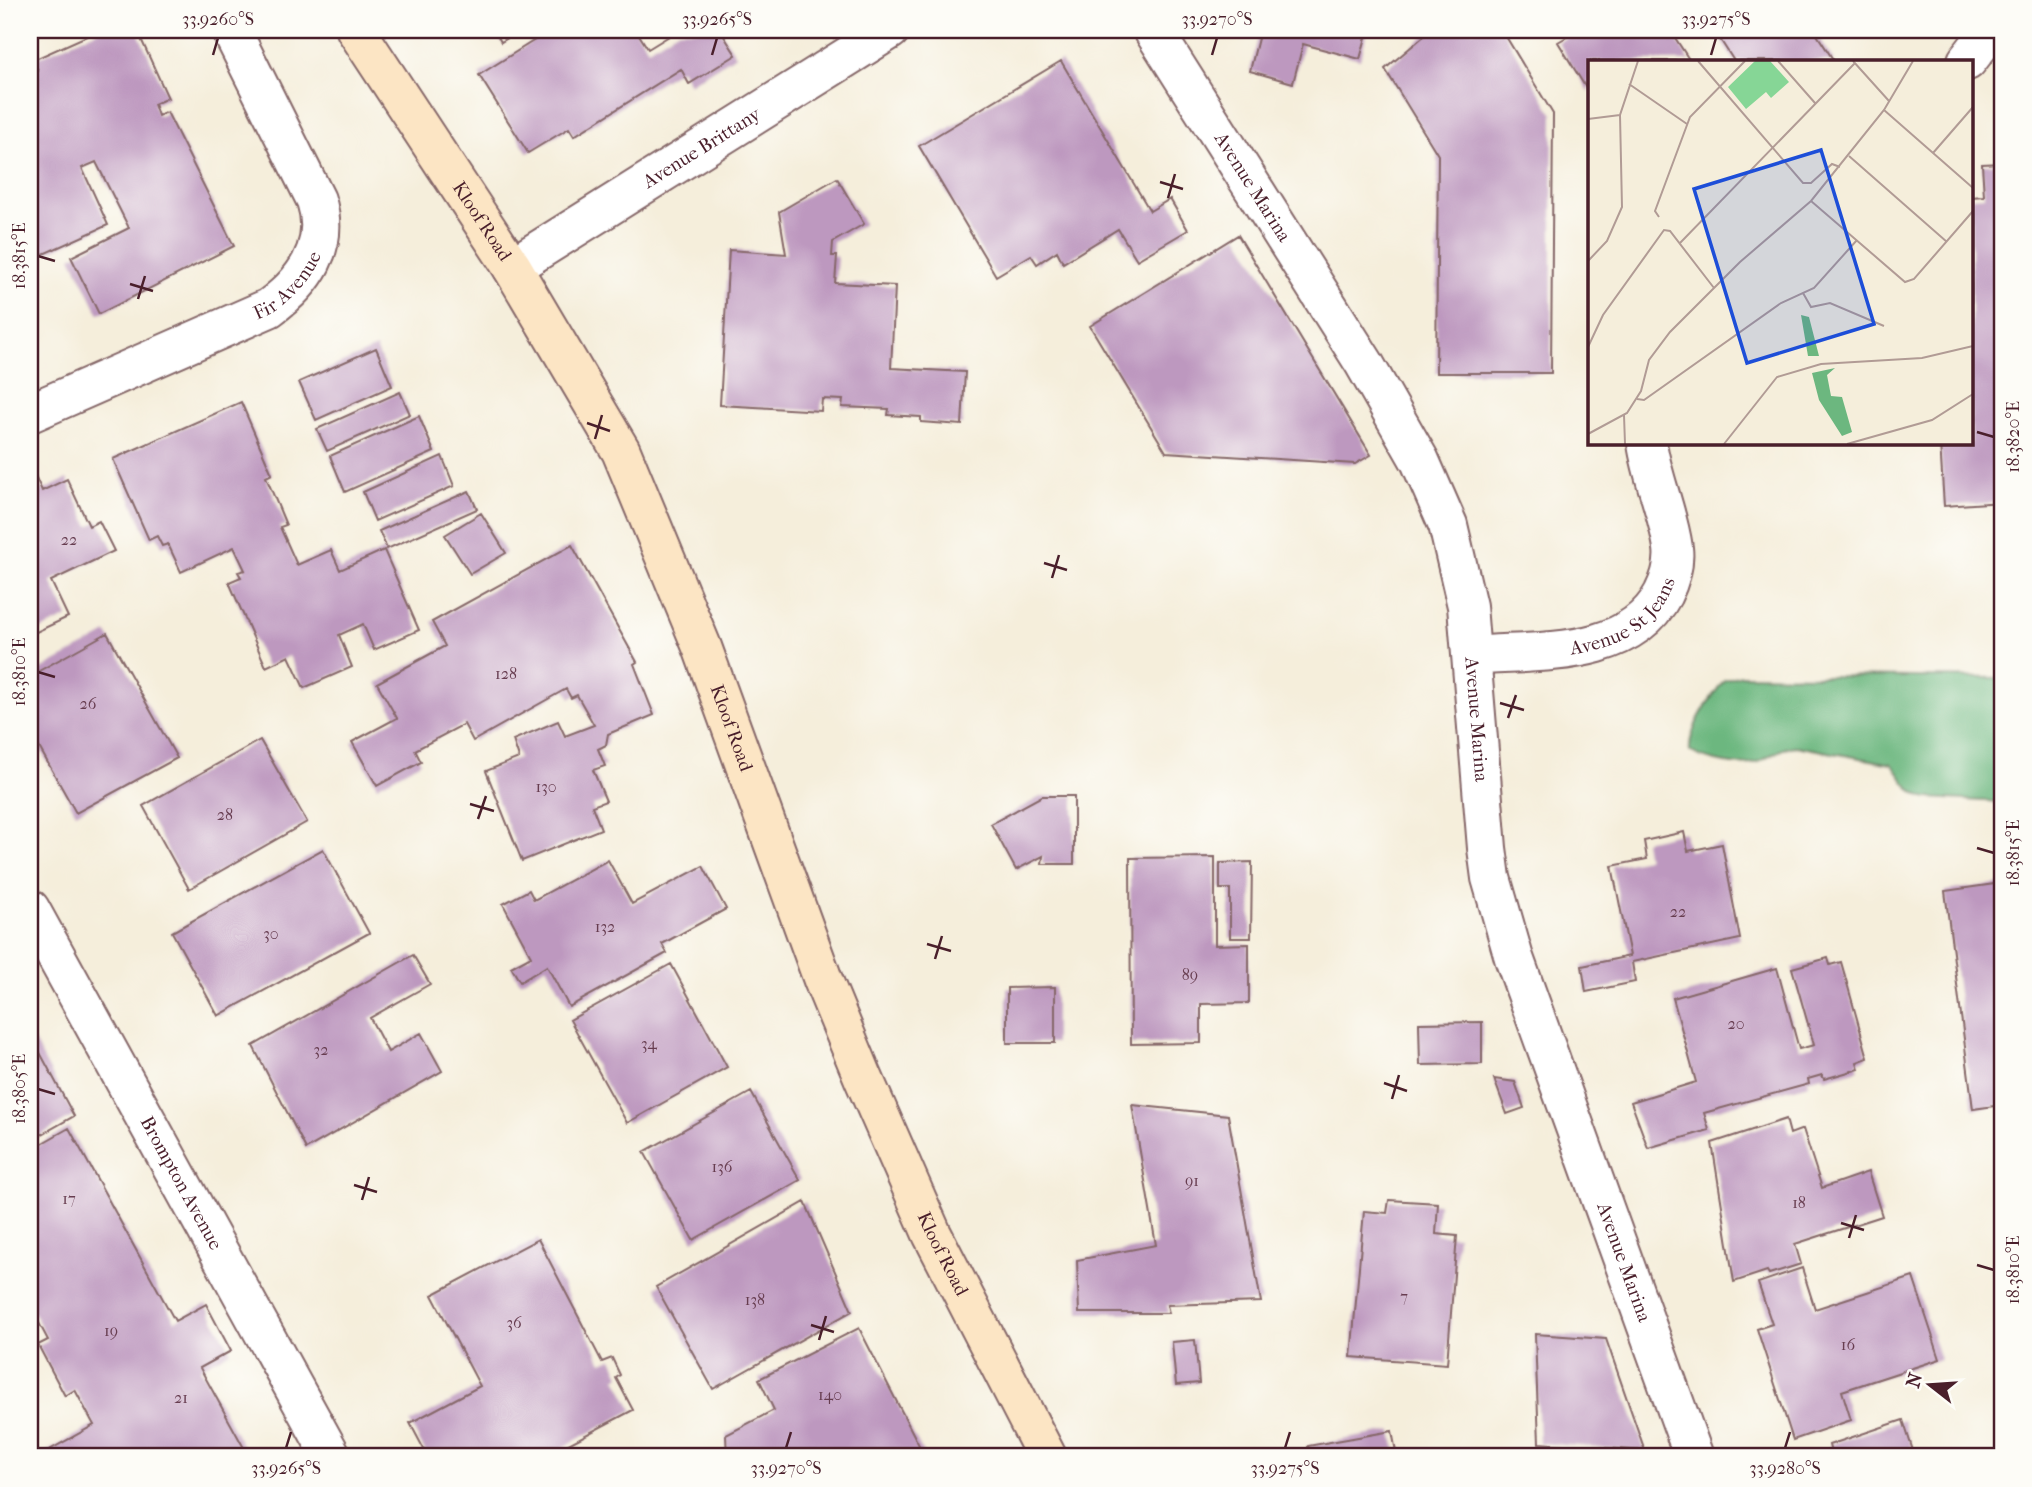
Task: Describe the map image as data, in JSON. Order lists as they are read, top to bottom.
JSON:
{
  "streets": {
    "main road": ["Kloof Road"],
    "street": [
      "Avenue Brittany",
      "Avenue Marina",
      "Fir Avenue",
      "Avenue St Jeans",
      "Brompton Avenue"
    ]
  },
  "crossings": [
    ["Avenue Brittany", "Kloof Road"],
    ["Avenue Marina", "Avenue St Jeans"]
  ],
  "house_numbers": [
    "22",
    "128",
    "26",
    "130",
    "28",
    "22",
    "132",
    "30",
    "89",
    "20",
    "34",
    "32",
    "136",
    "91",
    "17",
    "18",
    "7",
    "138",
    "36",
    "19",
    "16",
    "140",
    "21"
  ],
  "north": "left",
  "coordinates": [
    "33.9260°S",
    "33.9265°S",
    "33.9270°S",
    "33.9275°S",
    "18.3815°E",
    "18.3820°E",
    "18.3810°E",
    "18.3805°E",
    "33.9280°S"
  ]
}
